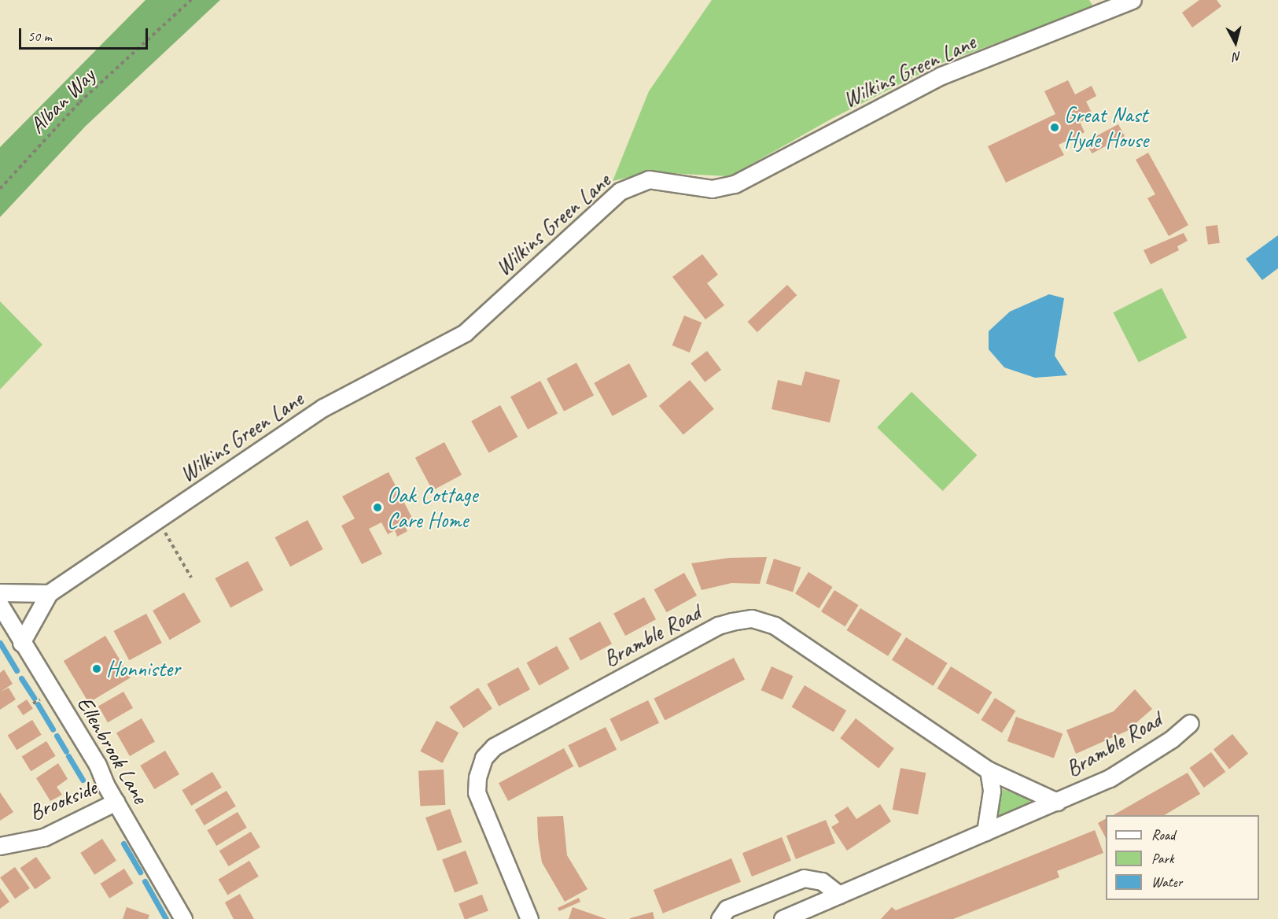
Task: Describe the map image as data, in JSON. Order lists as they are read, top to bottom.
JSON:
{
  "streets": {
    "street": [
      "Wilkins Green Lane",
      "Bramble Road",
      "Ellenbrook Lane",
      "Brookside"
    ],
    "path": ["Alban Way"]
  },
  "crossings": [
    ["Wilkins Green Lane", "Ellenbrook Lane"],
    ["Ellenbrook Lane", "Brookside"]
  ],
  "places": ["Great Nast Hyde House", "Oak Cottage Care Home", "Honnister"],
  "legend": ["Road", "Park", "Water"],
  "scale_bar": "50 m",
  "north": "bottom"
}
